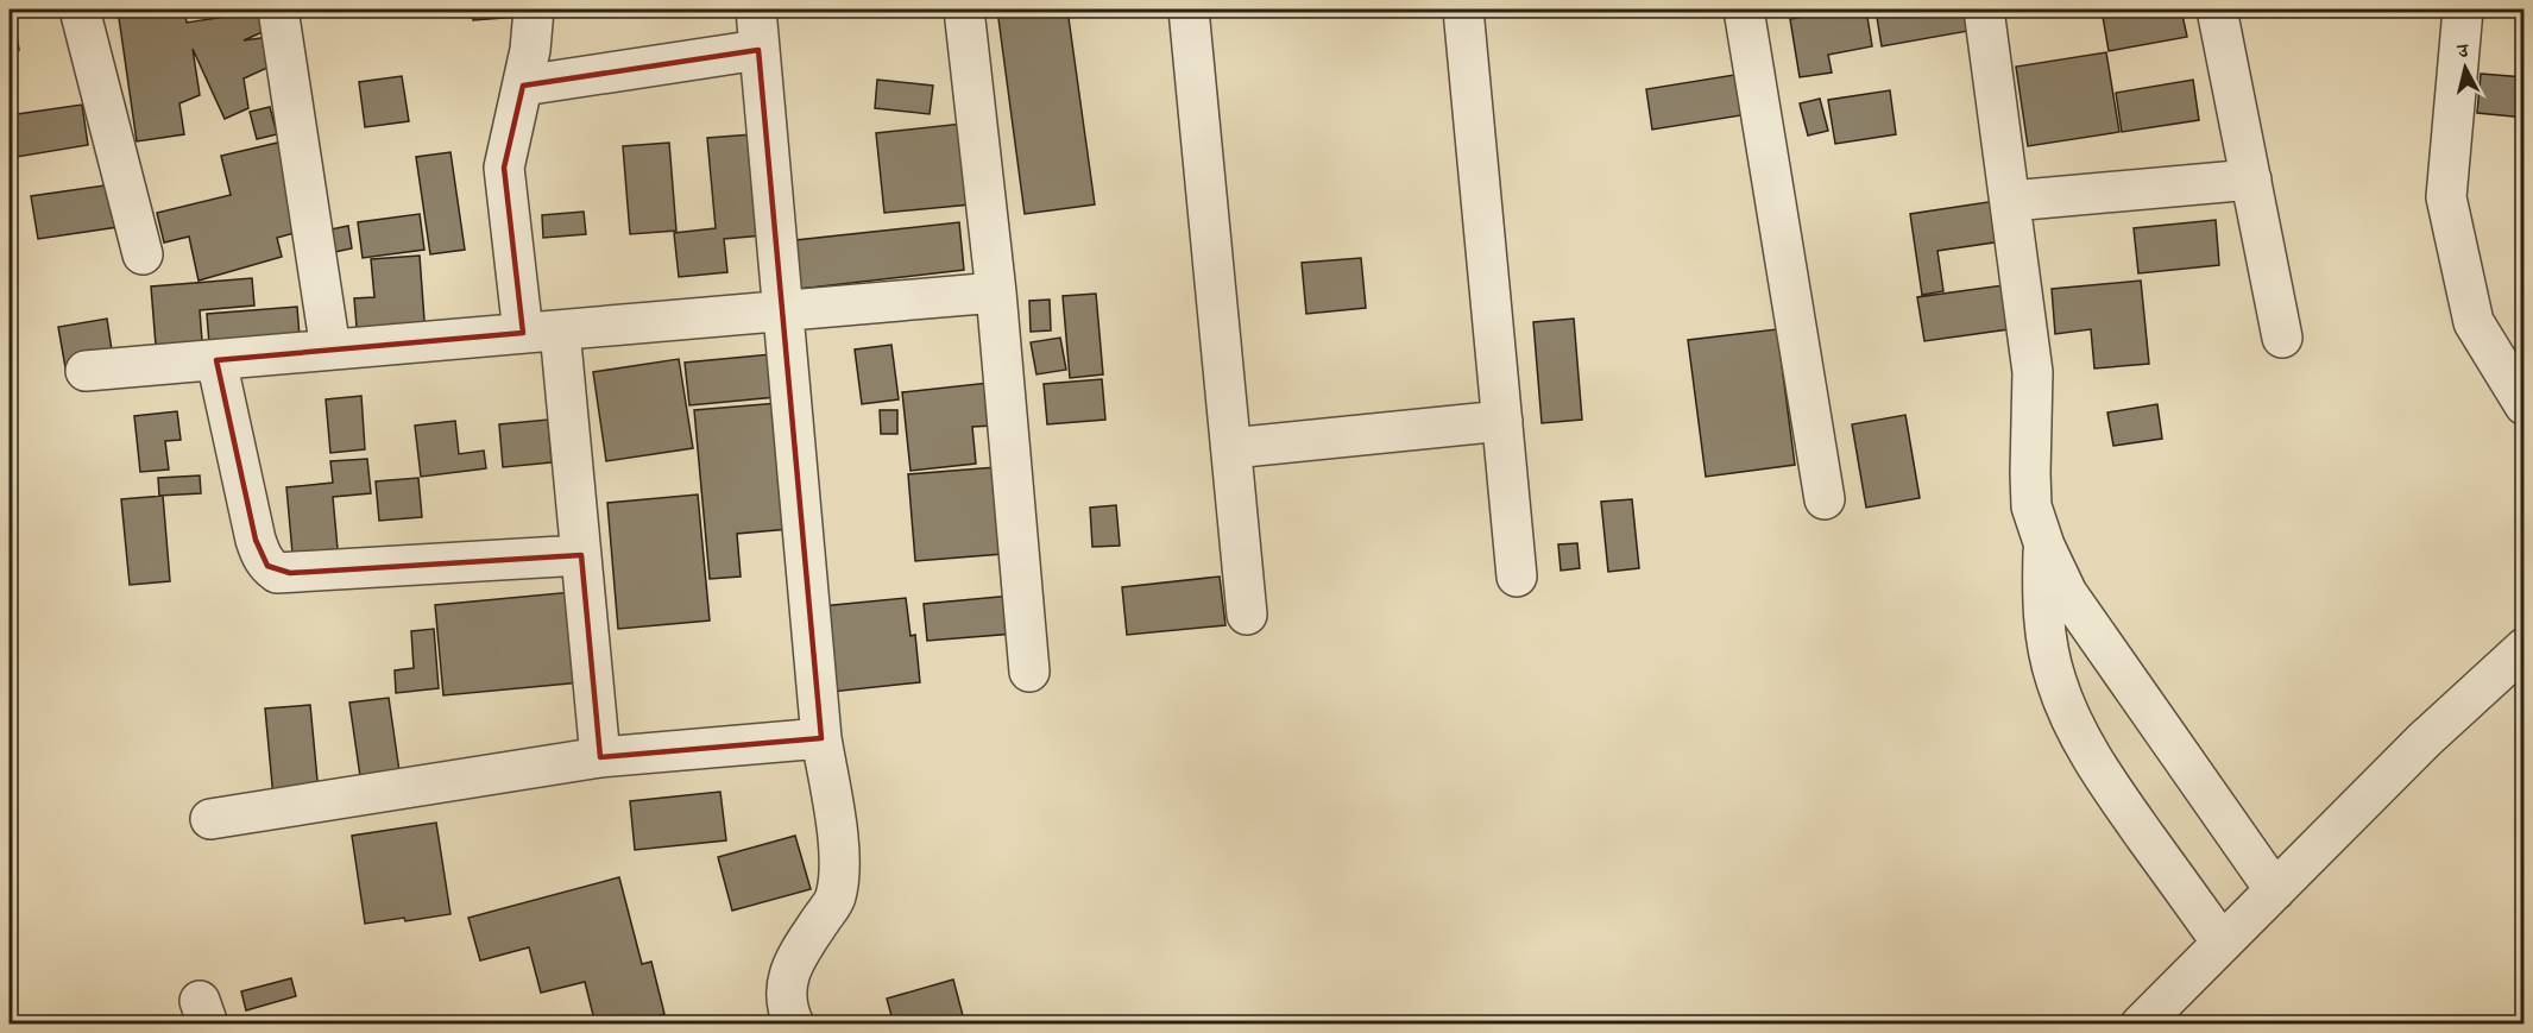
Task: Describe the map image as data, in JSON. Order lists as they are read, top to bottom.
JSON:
{
  "north": "top"
}
